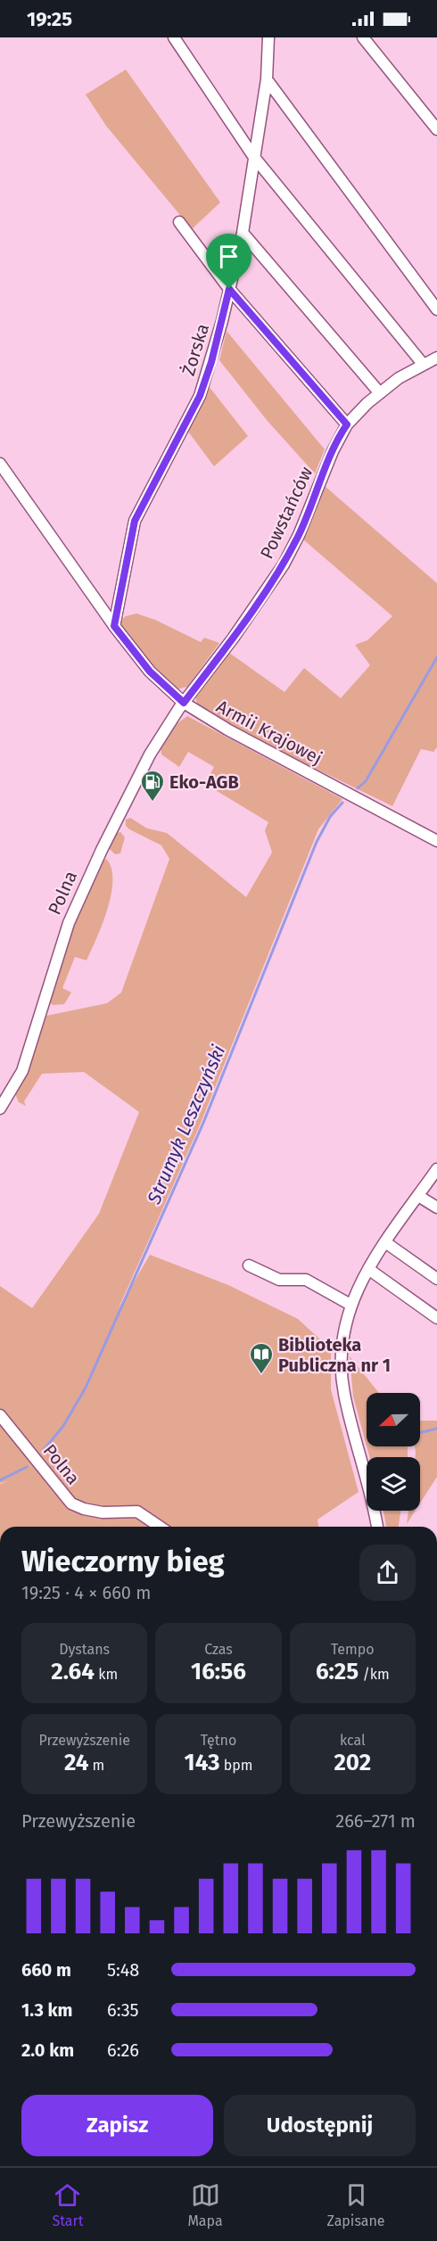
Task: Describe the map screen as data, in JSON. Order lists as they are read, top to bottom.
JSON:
{
  "streets": {
    "street": [
      "Żorska",
      "Powstańców",
      "Armii Krajowej",
      "Polna"
    ]
  },
  "crossings": [
    ["Żorska", "Armii Krajowej"],
    ["Powstańców", "Armii Krajowej"],
    ["Powstańców", "Polna"],
    ["Armii Krajowej", "Polna"]
  ],
  "water": ["Strumyk Leszczyński"],
  "places": {
    "fuel station": ["Eko-AGB"],
    "library": ["Biblioteka Publiczna nr 1"]
  },
  "north": "left",
  "page": {
    "status": "19:25",
    "heading": ["Wieczorny bieg", "19:25 · 4 × 660 m"],
    "stats": [
      ["Dystans", "2.64 km"],
      ["Czas", "16:56"],
      ["Tempo", "6:25 /km"],
      ["Przewyższenie", "24 m"],
      ["Tętno", "143 bpm"],
      ["kcal", "202"]
    ],
    "chart": ["Przewyższenie", "266–271 m"],
    "list": [
      {
        "name": "660 m",
        "note": "5:48"
      },
      {
        "name": "1.3 km",
        "note": "6:35"
      },
      {
        "name": "2.0 km",
        "note": "6:26"
      }
    ],
    "buttons": ["Zapisz", "Udostępnij"],
    "tabs": ["Start", "Mapa", "Zapisane"]
  }
}
